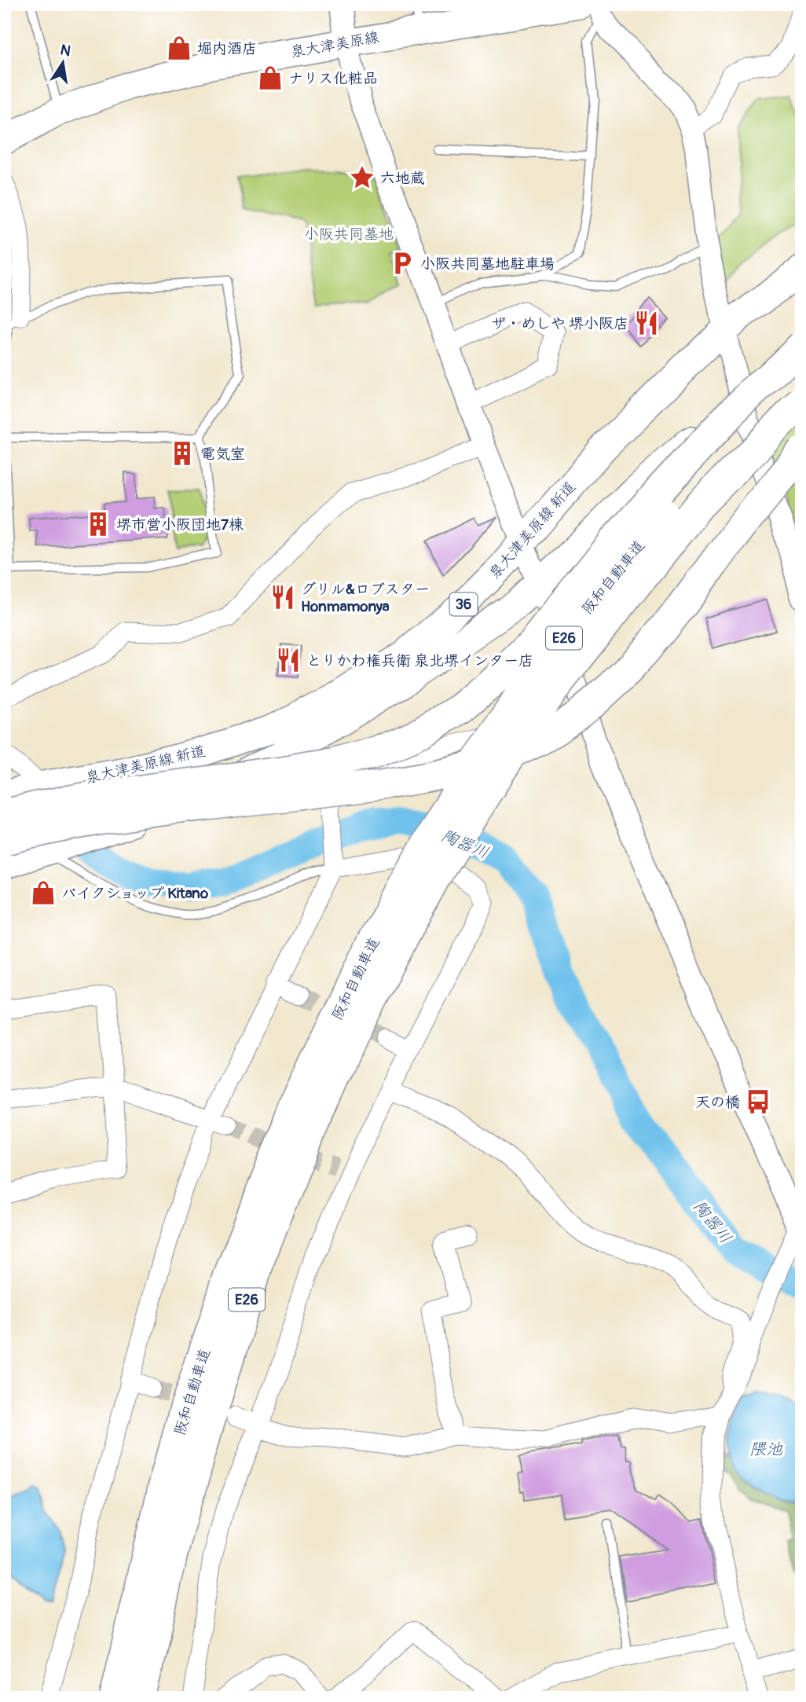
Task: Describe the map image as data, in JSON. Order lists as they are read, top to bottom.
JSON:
{
  "streets": {
    "highway": ["阪和自動車道", "E26"],
    "main road": ["泉大津美原線", "泉大津美原線 新道", "36"]
  },
  "water": ["陶器川", "隈池"],
  "parks": ["小阪共同墓地"],
  "places": {
    "shop": ["堀内酒店", "ナリス化粧品", "バイクショップ Kitano"],
    "place": ["六地蔵"],
    "parking": ["小阪共同墓地駐車場"],
    "restaurant": ["ザ・めしや 堺小阪店", "グリル&ロブスター Honmamonya", "とりかわ権兵衛 泉北堺インター店"],
    "building": ["電気室", "堺市営小阪団地7棟"],
    "bus stop": ["天の橋"]
  },
  "north": "top"
}
